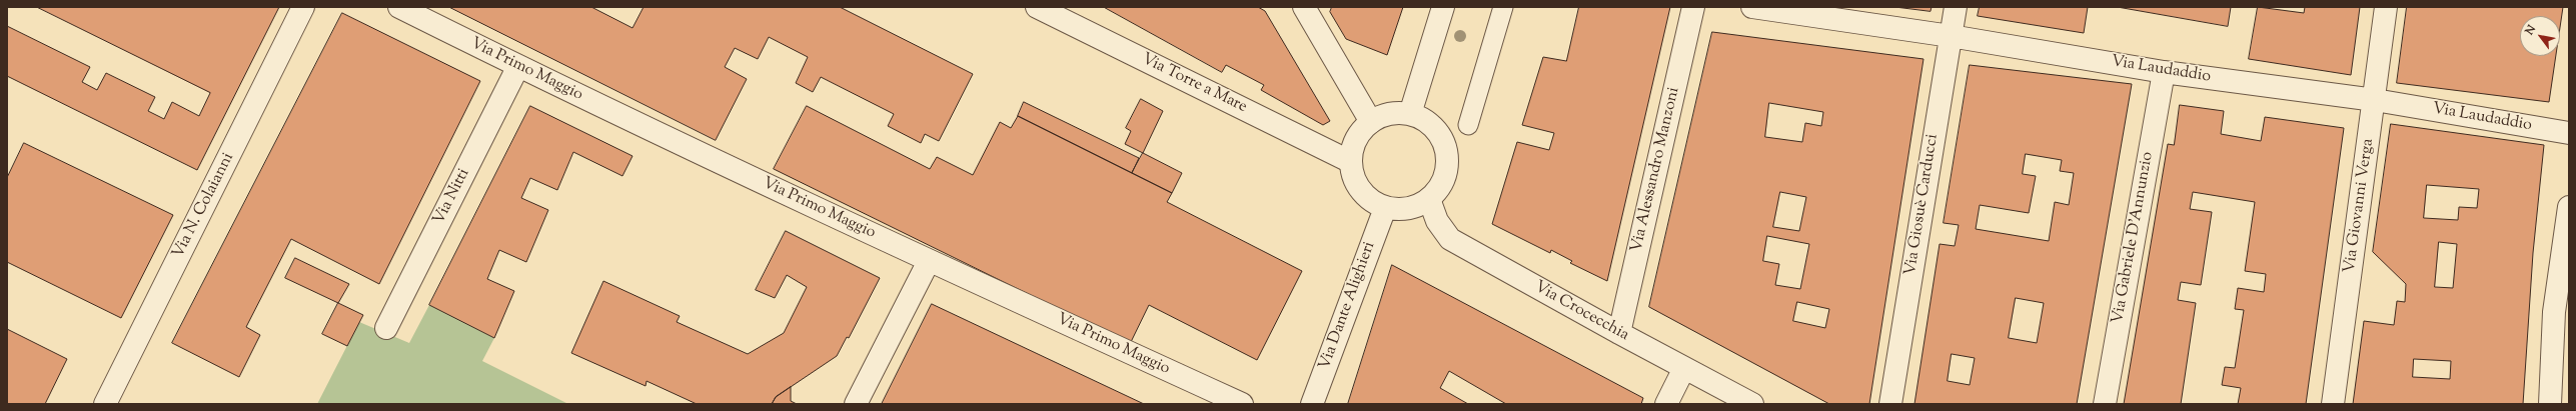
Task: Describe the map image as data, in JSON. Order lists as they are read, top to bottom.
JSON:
{
  "streets": {
    "street": [
      "Via Primo Maggio",
      "Via Laudaddio",
      "Via Torre a Mare",
      "Via Alessandro Manzoni",
      "Via Nitti",
      "Via Giosuè Carducci",
      "Via N. Colaianni",
      "Via Giovanni Verga",
      "Via Gabriele D'Annunzio",
      "Via Dante Alighieri",
      "Via Crocecchia"
    ]
  },
  "crossings": [
    ["Via Primo Maggio", "Via Nitti"],
    ["Via Laudaddio", "Via Giosuè Carducci"],
    ["Via Laudaddio", "Via Giovanni Verga"],
    ["Via Laudaddio", "Via Gabriele D'Annunzio"],
    ["Via Torre a Mare", "Via Dante Alighieri"],
    ["Via Torre a Mare", "Via Crocecchia"],
    ["Via Alessandro Manzoni", "Via Crocecchia"],
    ["Via Dante Alighieri", "Via Crocecchia"]
  ],
  "north": "top left"
}
